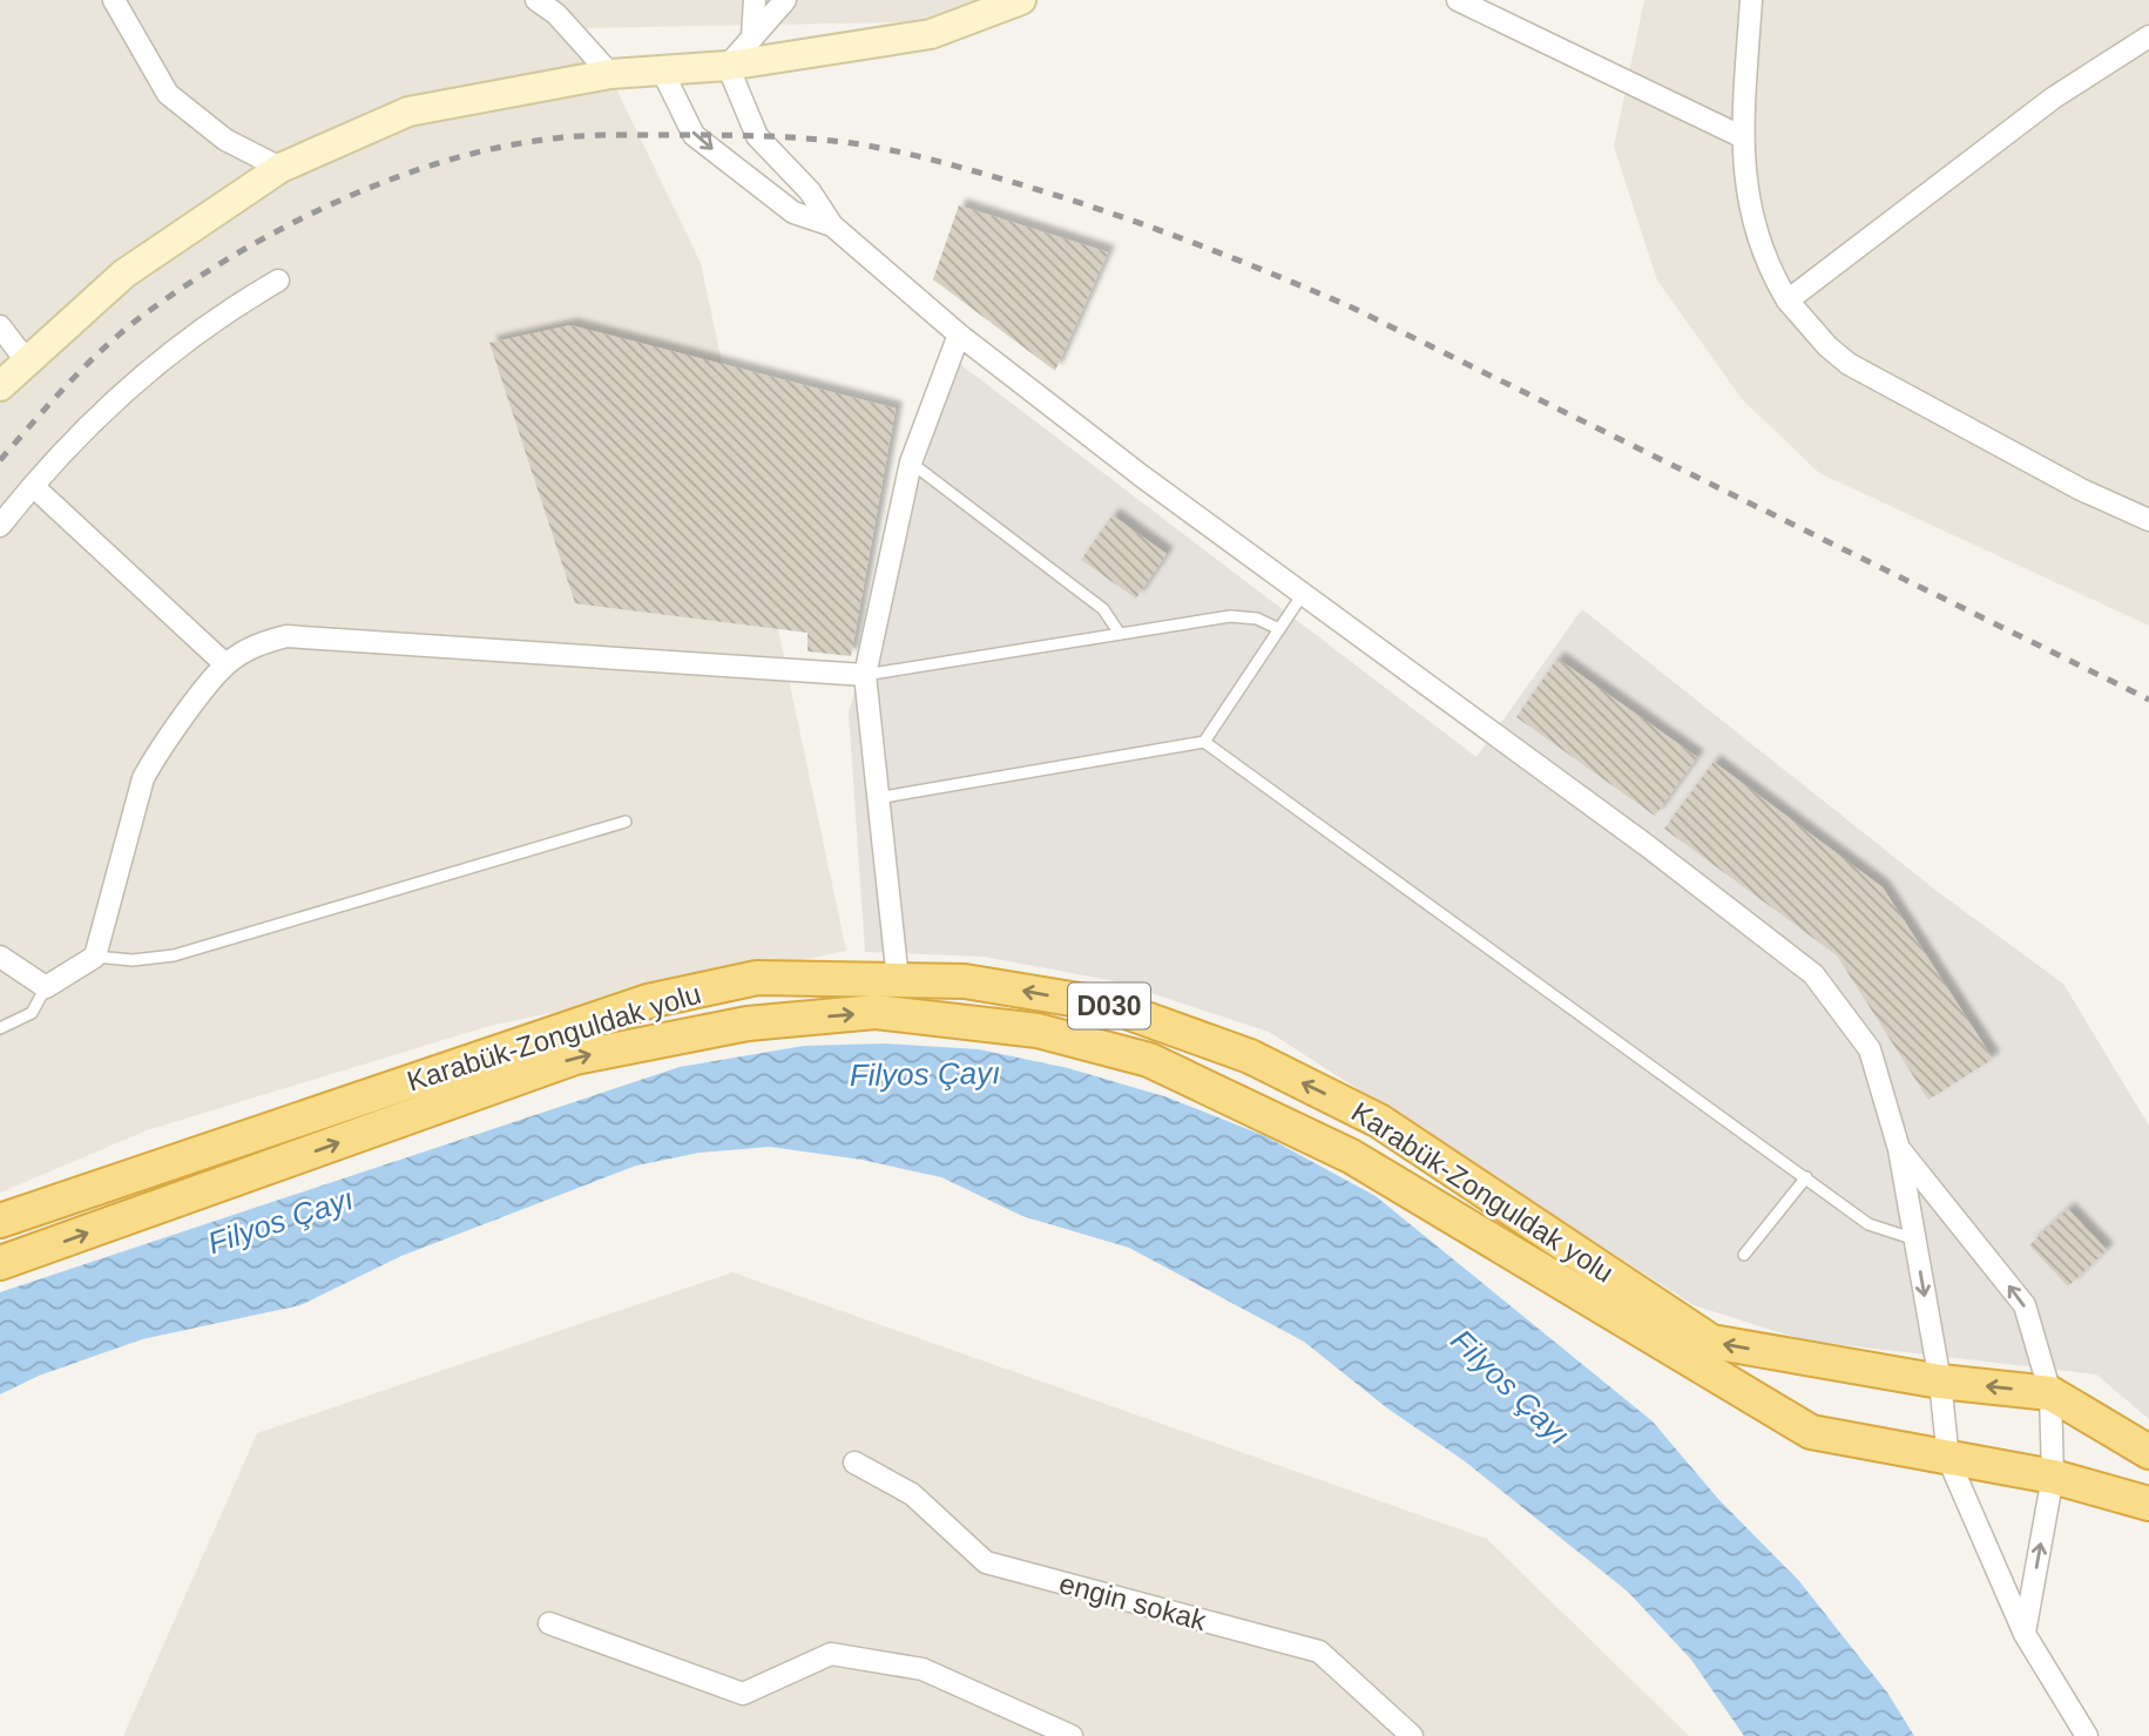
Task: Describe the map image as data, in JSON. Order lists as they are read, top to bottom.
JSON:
{
  "streets": {
    "highway": ["D030", "Karabük-Zonguldak yolu"],
    "street": ["engin sokak"]
  },
  "water": ["Filyos Çayı"]
}
